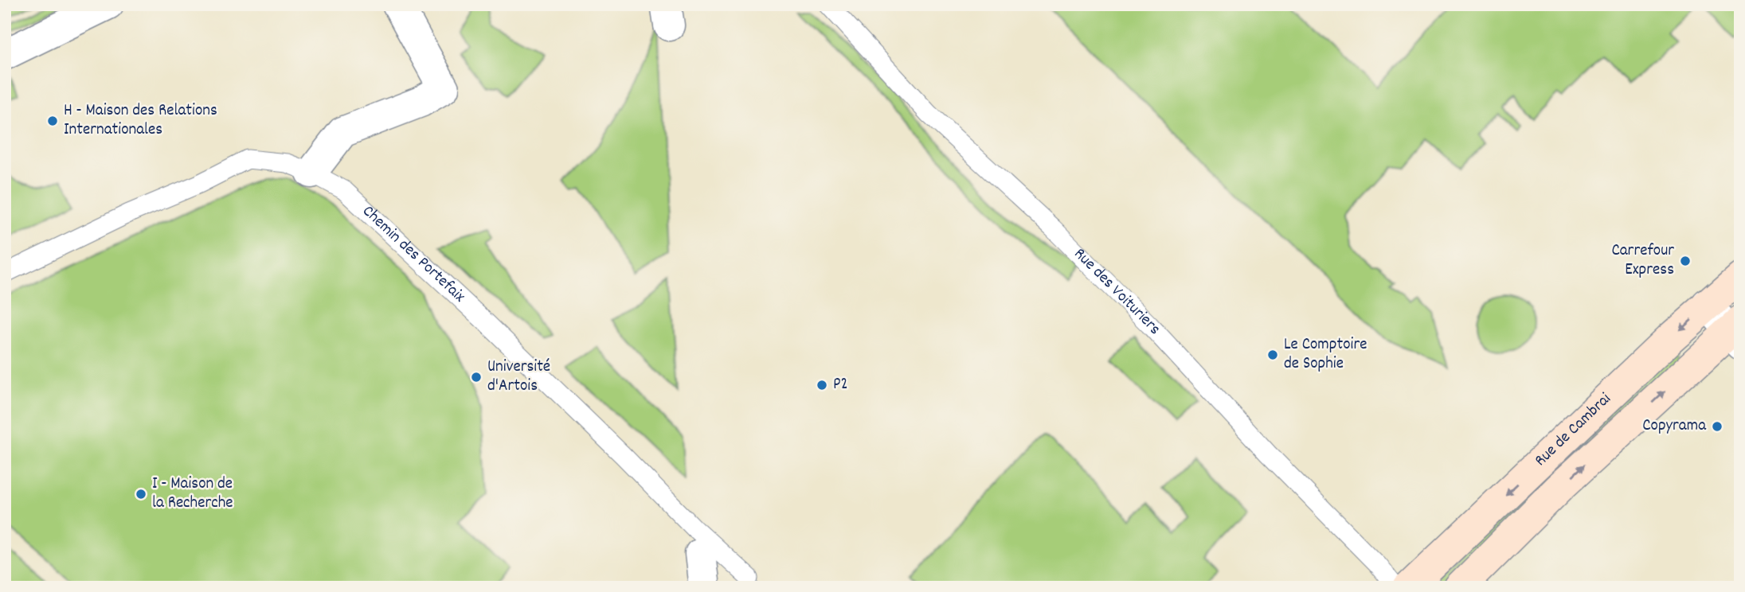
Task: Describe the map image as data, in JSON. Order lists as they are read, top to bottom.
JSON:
{
  "streets": {
    "main road": ["Rue de Cambrai"],
    "lane": ["Chemin des Portefaix", "Rue des Voituriers"]
  },
  "places": [
    "H - Maison des Relations Internationales",
    "Carrefour Express",
    "Le Comptoire de Sophie",
    "Université d'Artois",
    "P2",
    "Copyrama",
    "I - Maison de la Recherche"
  ]
}
